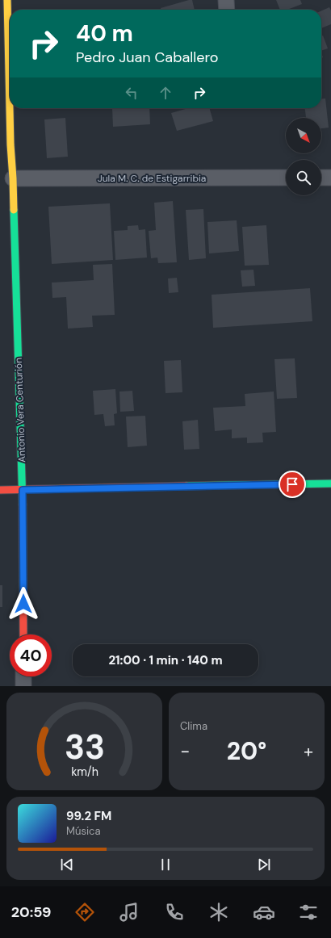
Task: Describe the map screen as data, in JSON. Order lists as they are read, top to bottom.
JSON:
{
  "streets": {
    "street": ["Jula M. C. de Estigarribia", "Antonio Vera Centurión"]
  },
  "crossings": [
    ["Jula M. C. de Estigarribia", "Antonio Vera Centurión"]
  ],
  "north": "bottom right",
  "page": {
    "turn": ["40 m", "Pedro Juan Caballero"],
    "limit": "40",
    "trip": "21:00 · 1 min · 140 m",
    "tile": "Clima",
    "heat": ["−", "20°", "+"],
    "song": ["99.2 FM", "Música"],
    "tabs": "20:59",
    "gauge": ["33", "km/h"]
  }
}
